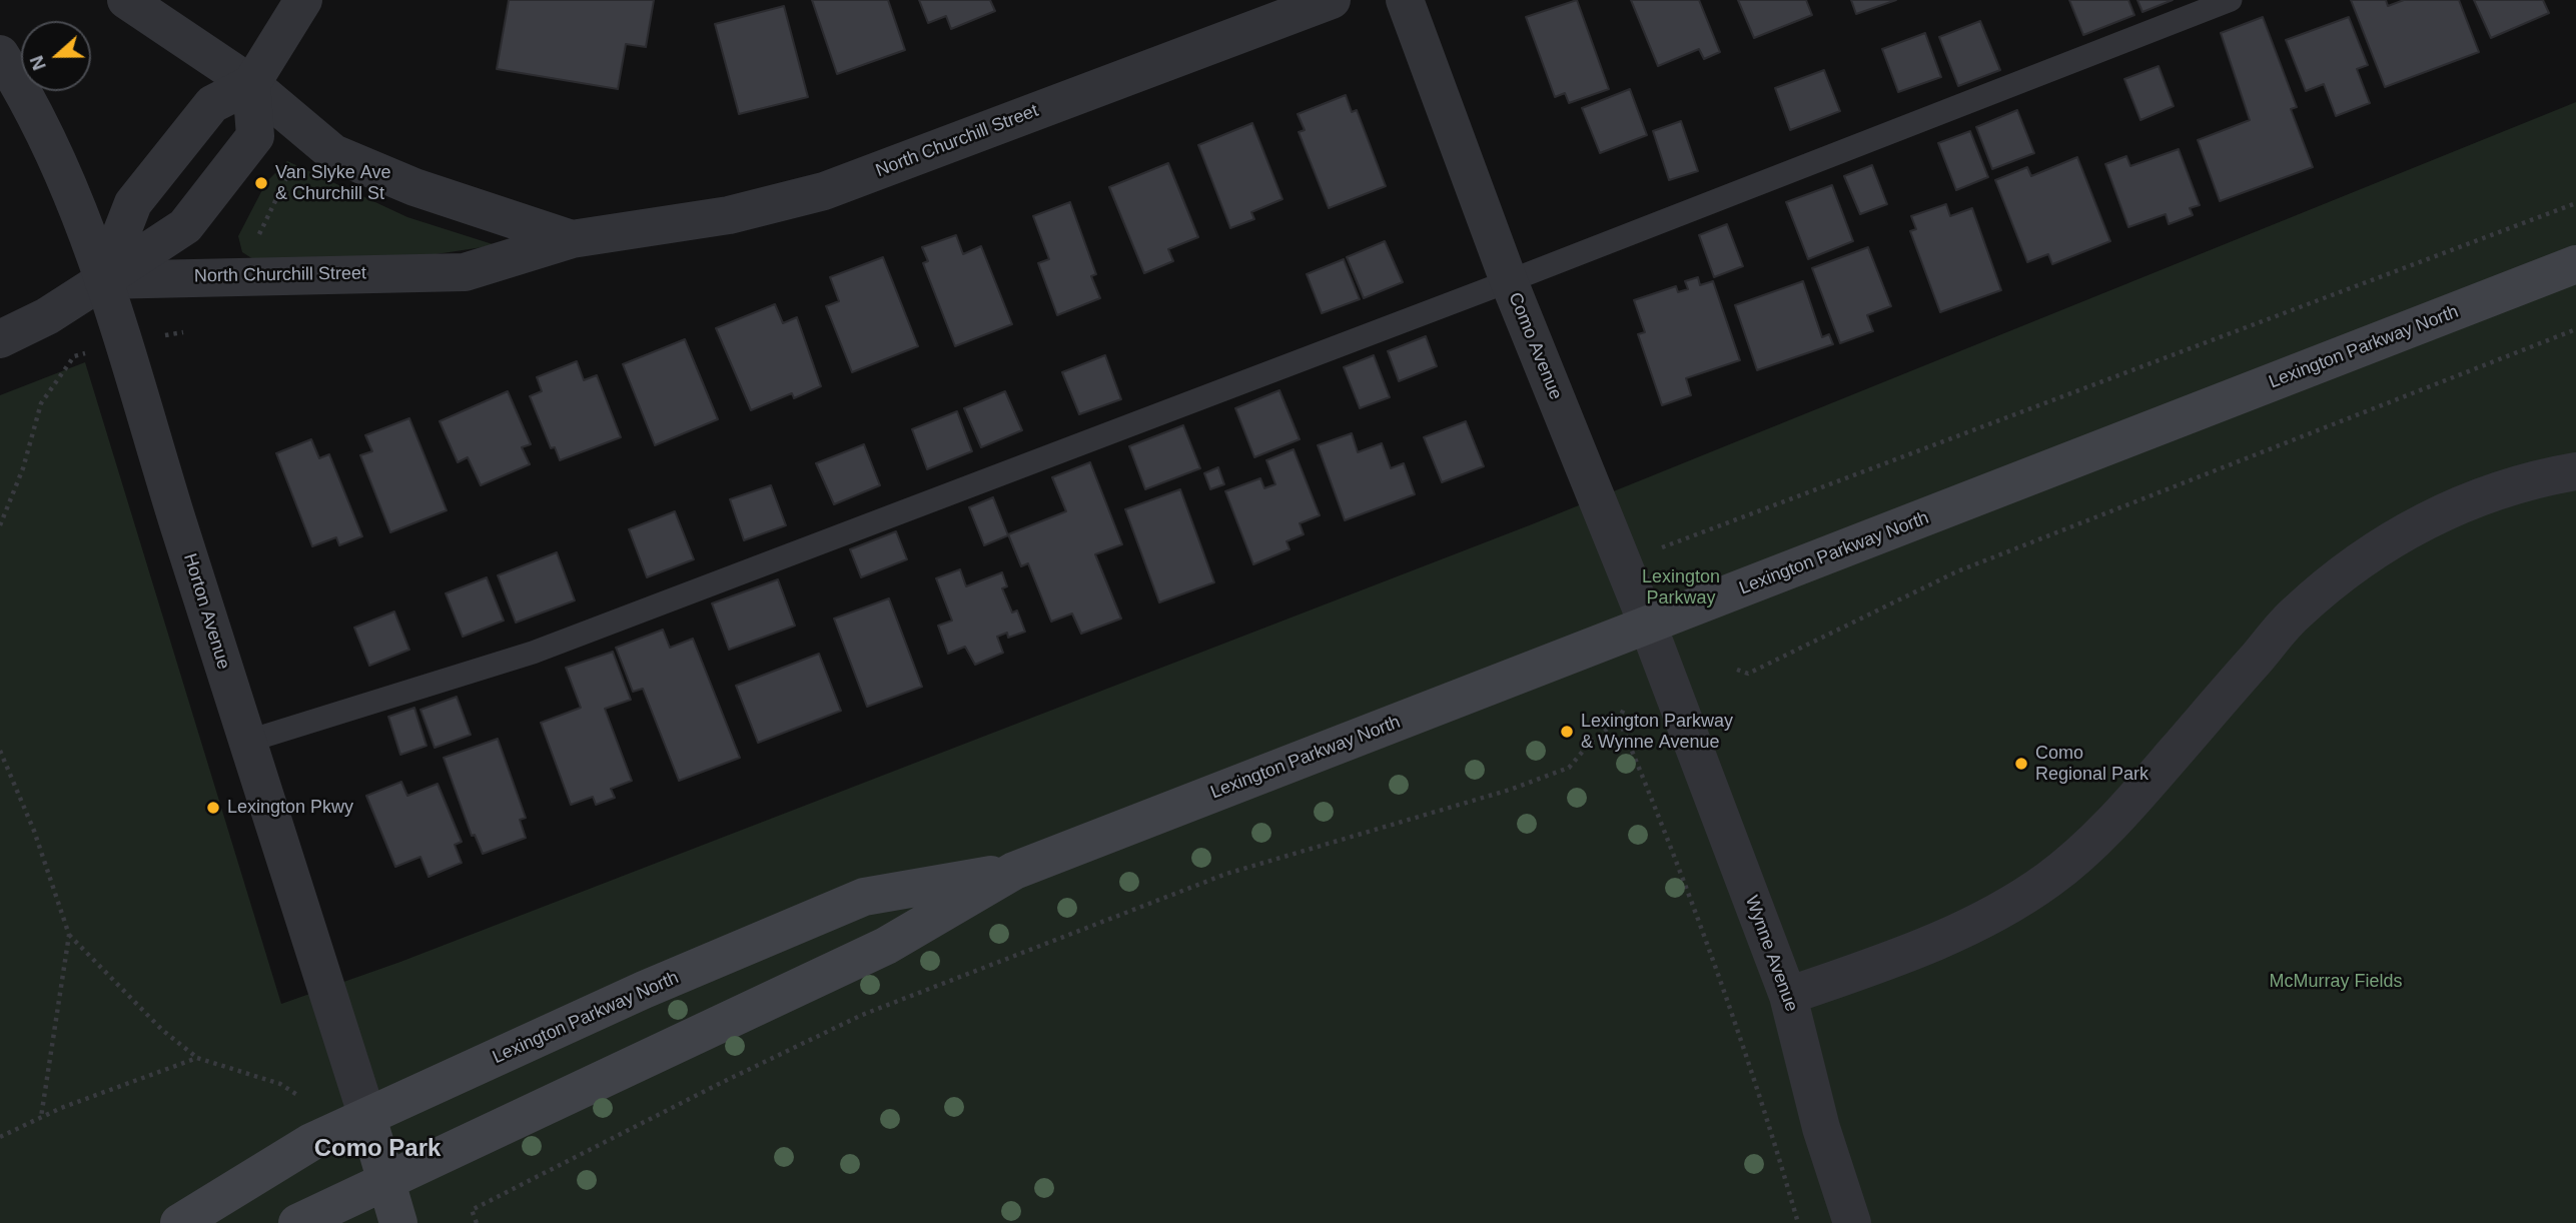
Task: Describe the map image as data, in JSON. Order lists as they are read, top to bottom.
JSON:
{
  "streets": {
    "main road": ["Lexington Parkway North", "Horton Avenue"],
    "street": ["North Churchill Street", "Como Avenue", "Wynne Avenue"]
  },
  "crossings": [
    ["North Churchill Street", "Horton Avenue"],
    ["Como Avenue", "Lexington Parkway North"],
    ["Como Avenue", "Wynne Avenue"],
    ["Lexington Parkway North", "Horton Avenue"]
  ],
  "districts": ["Como Park"],
  "parks": ["Lexington Parkway", "McMurray Fields"],
  "places": [
    "Van Slyke Ave & Churchill St",
    "Lexington Parkway & Wynne Avenue",
    "Como Regional Park",
    "Lexington Pkwy"
  ],
  "north": "left"
}
